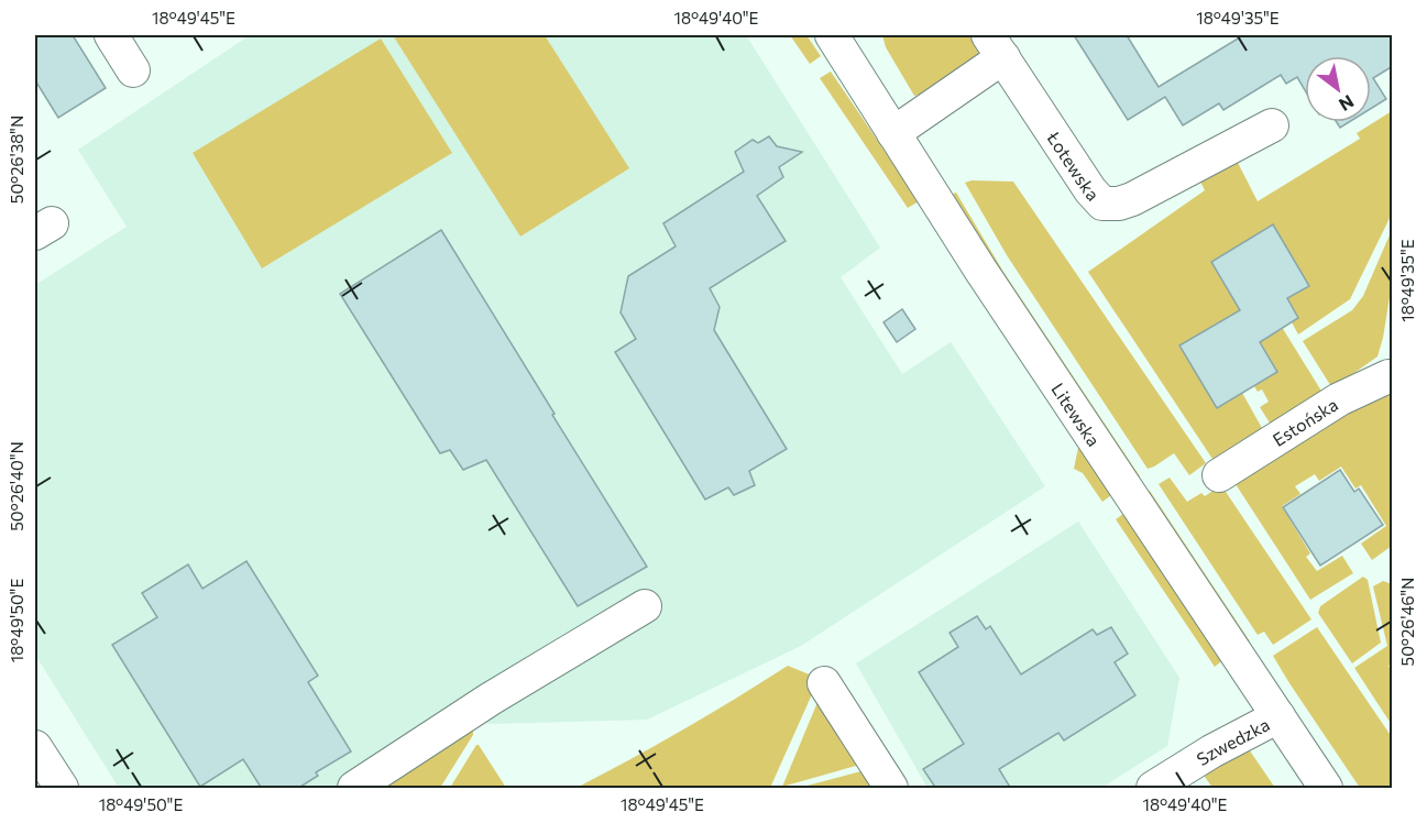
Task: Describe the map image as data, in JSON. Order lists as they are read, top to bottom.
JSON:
{
  "streets": {
    "street": [
      "Łotewska",
      "Litewska",
      "Estońska",
      "Szwedzka"
    ]
  },
  "crossings": [
    ["Litewska", "Szwedzka"]
  ],
  "north": "bottom right",
  "coordinates": [
    "18°49'45\"E",
    "18°49'40\"E",
    "18°49'35\"E",
    "50°26'38\"N",
    "50°26'40\"N",
    "18°49'50\"E",
    "50°26'46\"N"
  ]
}
